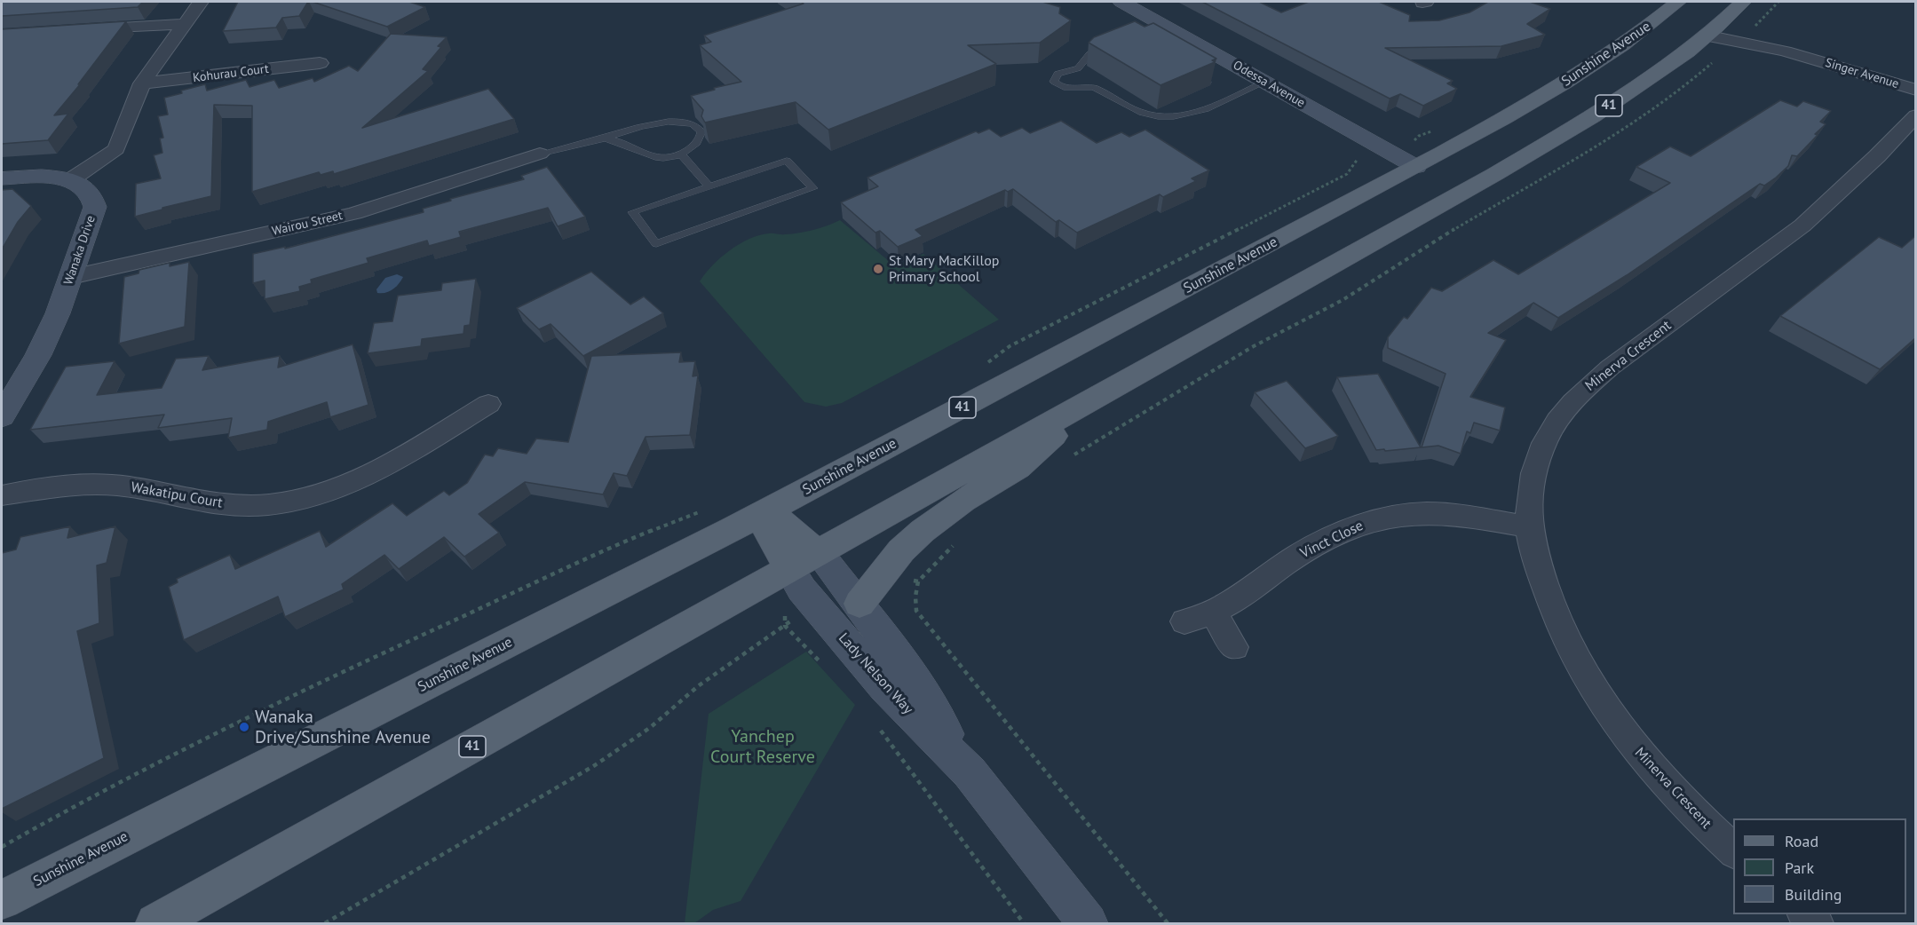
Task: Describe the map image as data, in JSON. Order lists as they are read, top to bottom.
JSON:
{
  "streets": {
    "main road": ["Sunshine Avenue", "41"],
    "street": [
      "Kohurau Court",
      "Singer Avenue",
      "Odessa Avenue",
      "Wairou Street",
      "Wanaka Drive",
      "Minerva Crescent",
      "Wakatipu Court",
      "Vinct Close",
      "Lady Nelson Way"
    ]
  },
  "crossings": [
    ["Sunshine Avenue", "Singer Avenue"],
    ["Sunshine Avenue", "Odessa Avenue"],
    ["Sunshine Avenue", "Lady Nelson Way"],
    ["Wairou Street", "Wanaka Drive"],
    ["Minerva Crescent", "Vinct Close"]
  ],
  "parks": ["Yanchep Court Reserve"],
  "places": ["St Mary MacKillop Primary School", "Wanaka Drive/Sunshine Avenue"],
  "legend": ["Road", "Park", "Building"]
}
